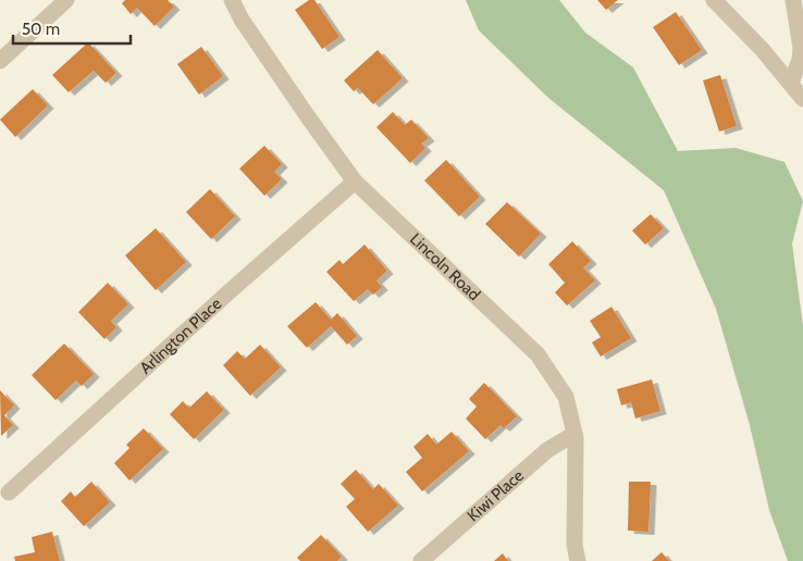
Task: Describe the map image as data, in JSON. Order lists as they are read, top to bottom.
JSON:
{
  "streets": {
    "street": ["Lincoln Road", "Arlington Place", "Kiwi Place"]
  },
  "crossings": [
    ["Lincoln Road", "Arlington Place"],
    ["Lincoln Road", "Kiwi Place"]
  ],
  "scale_bar": "50 m"
}
